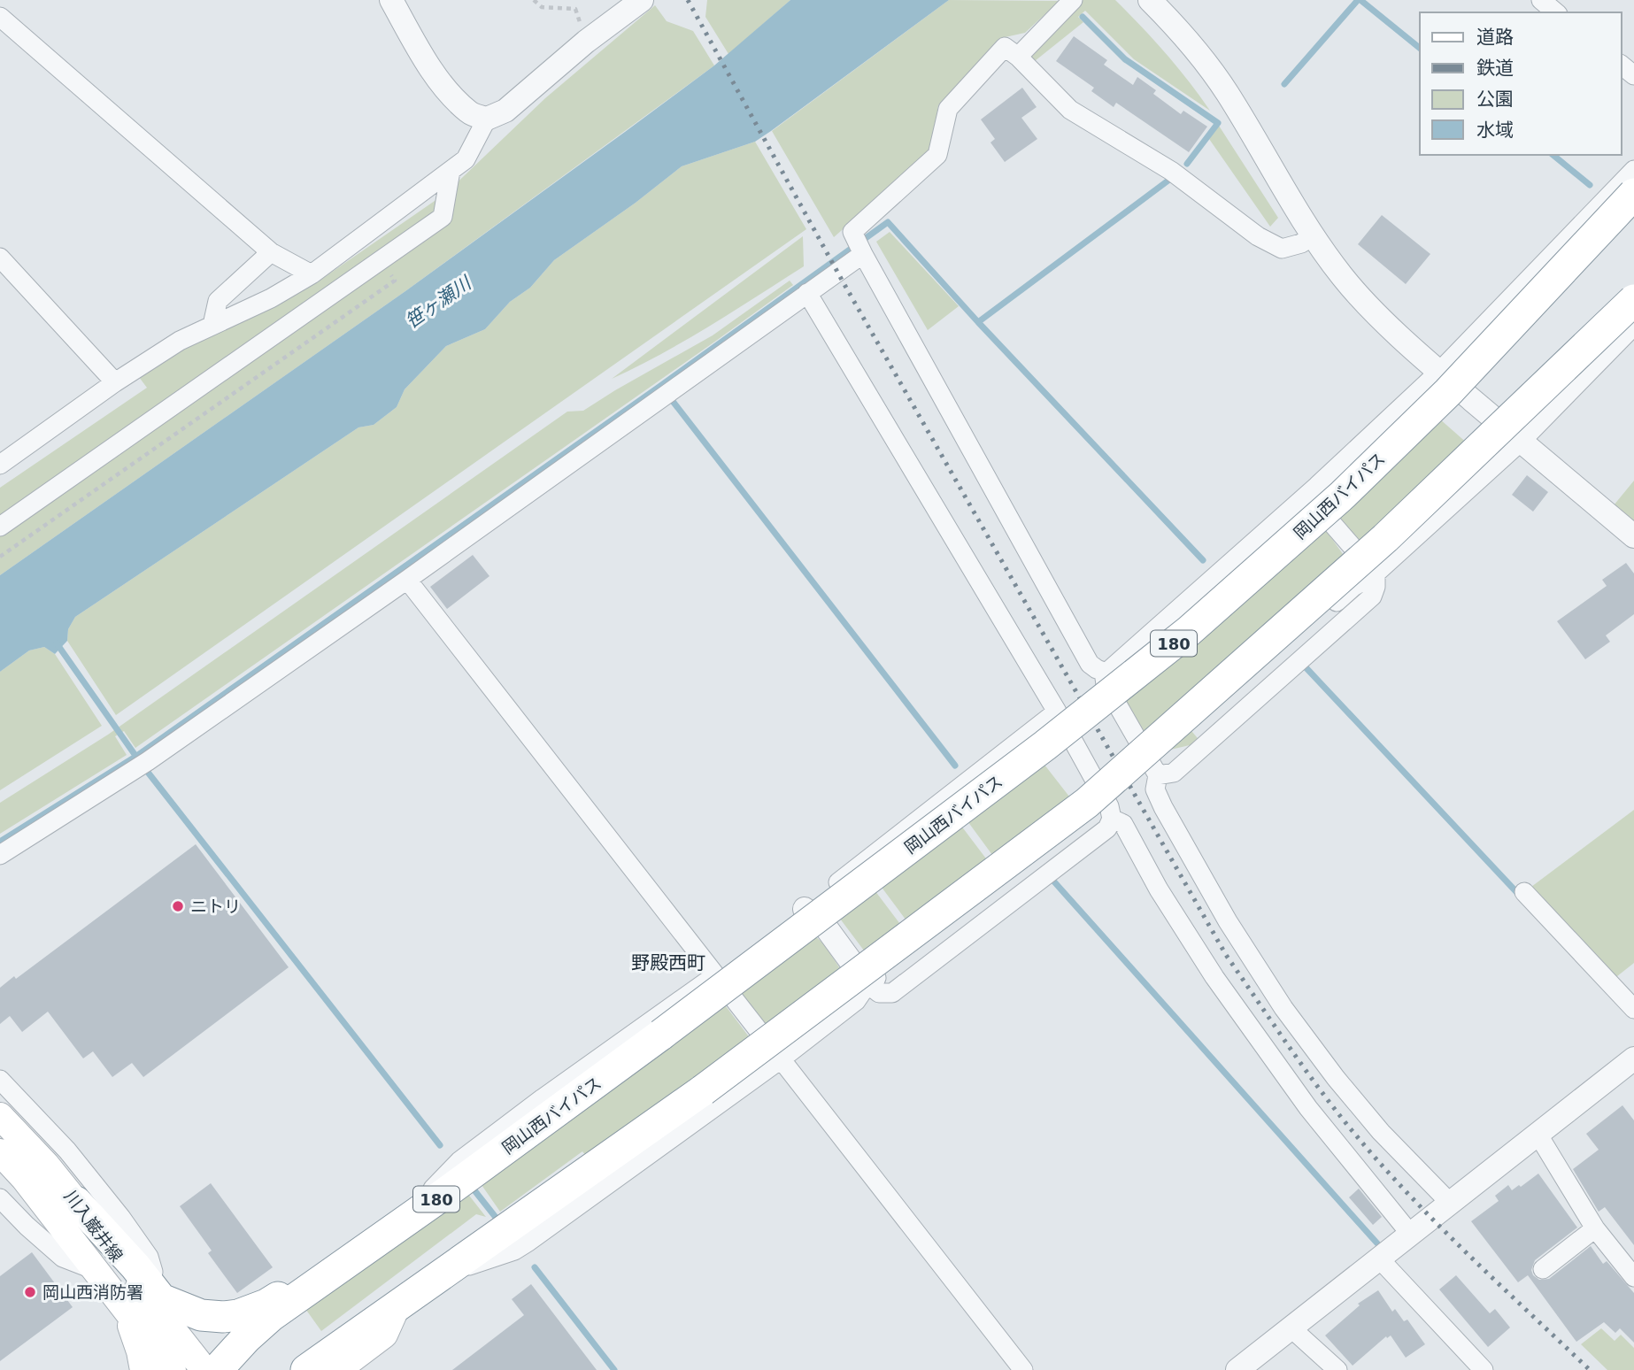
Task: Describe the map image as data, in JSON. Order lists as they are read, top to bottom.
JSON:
{
  "streets": {
    "highway": ["岡山西バイパス", "180"],
    "main road": ["川入巌井線"]
  },
  "districts": ["野殿西町"],
  "water": ["笹ヶ瀬川"],
  "places": ["ニトリ", "岡山西消防署"],
  "legend": [
    "道路",
    "鉄道",
    "公園",
    "水域"
  ]
}
